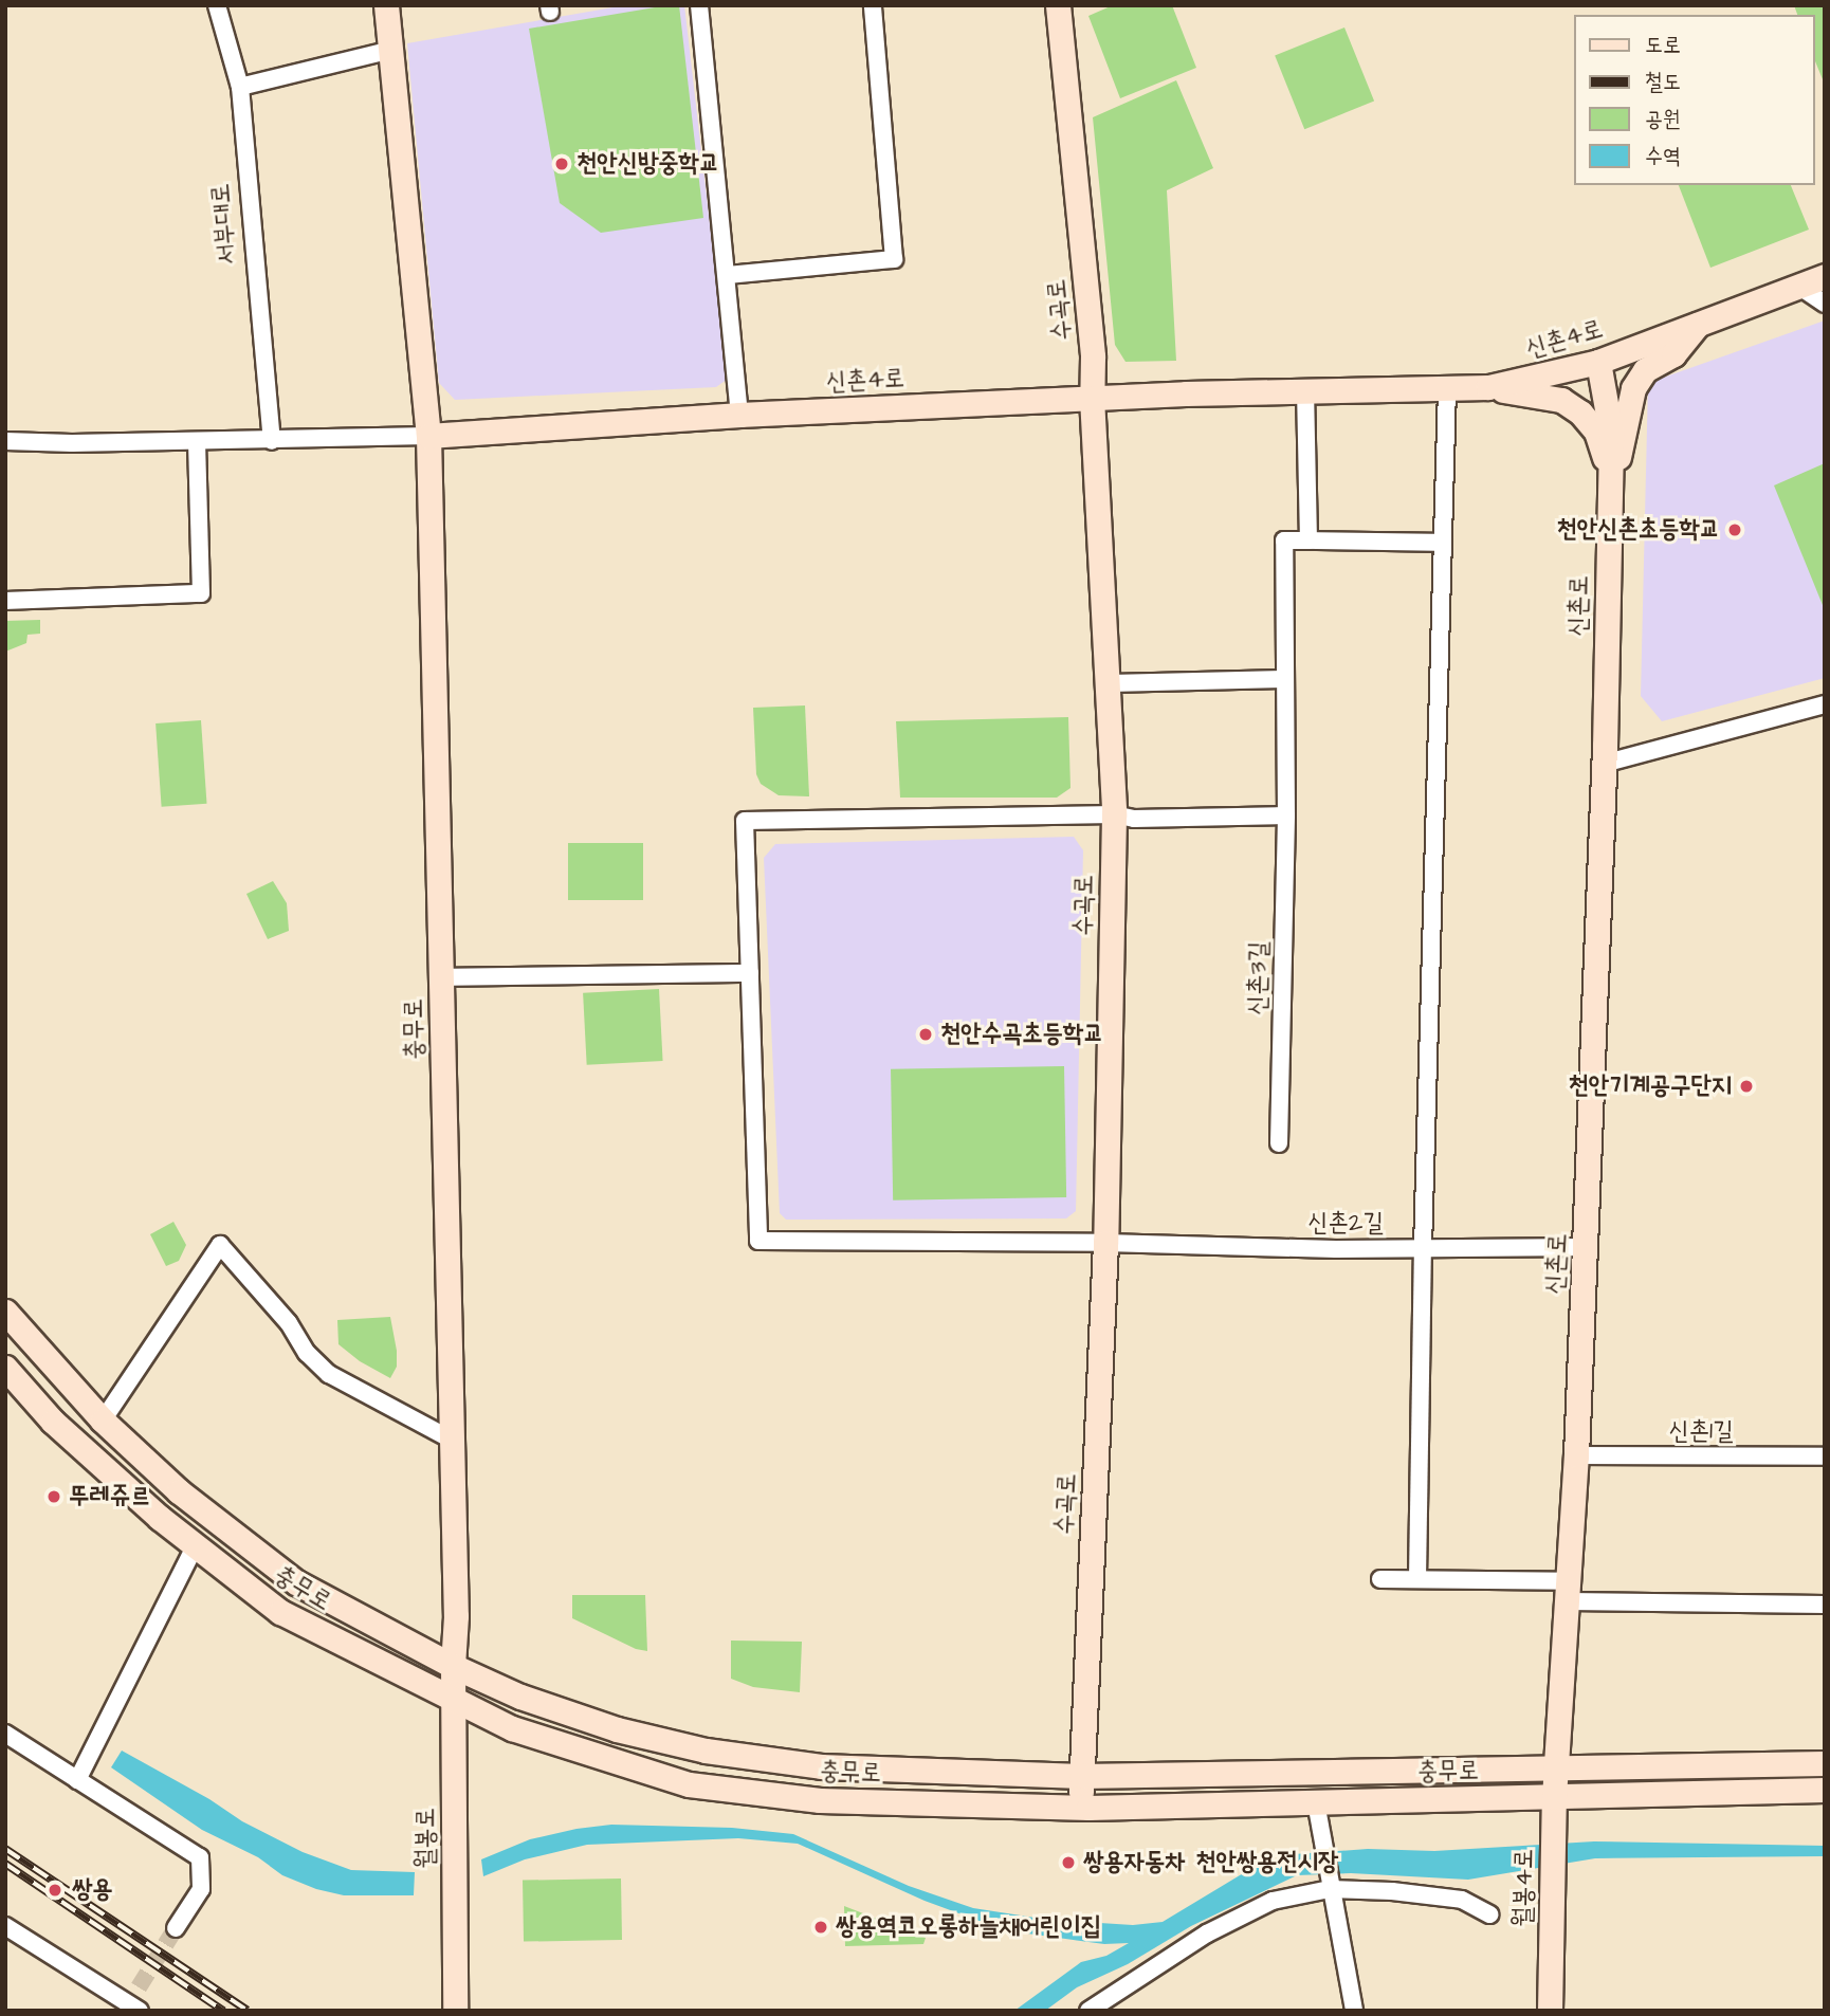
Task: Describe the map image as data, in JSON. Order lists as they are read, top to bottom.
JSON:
{
  "streets": {
    "street": [
      "서부대로",
      "수곡로",
      "신촌4로",
      "신촌로",
      "신촌3길",
      "충무로",
      "신촌2길",
      "신촌1길",
      "월봉로",
      "월봉4로"
    ]
  },
  "crossings": [
    ["수곡로", "신촌4로"],
    ["수곡로", "충무로"],
    ["수곡로", "신촌2길"],
    ["신촌4로", "신촌로"],
    ["신촌4로", "충무로"],
    ["신촌로", "충무로"],
    ["신촌로", "신촌2길"],
    ["신촌로", "신촌1길"],
    ["신촌로", "월봉4로"],
    ["충무로", "월봉로"],
    ["충무로", "월봉4로"]
  ],
  "places": [
    "천안신방중학교",
    "천안신촌초등학교",
    "천안수곡초등학교",
    "천안기계공구단지",
    "뚜레쥬르",
    "쌍용자동차 천안쌍용전시장",
    "쌍용",
    "쌍용역코오롱하늘채어린이집"
  ],
  "legend": [
    "도로",
    "철도",
    "공원",
    "수역"
  ]
}
